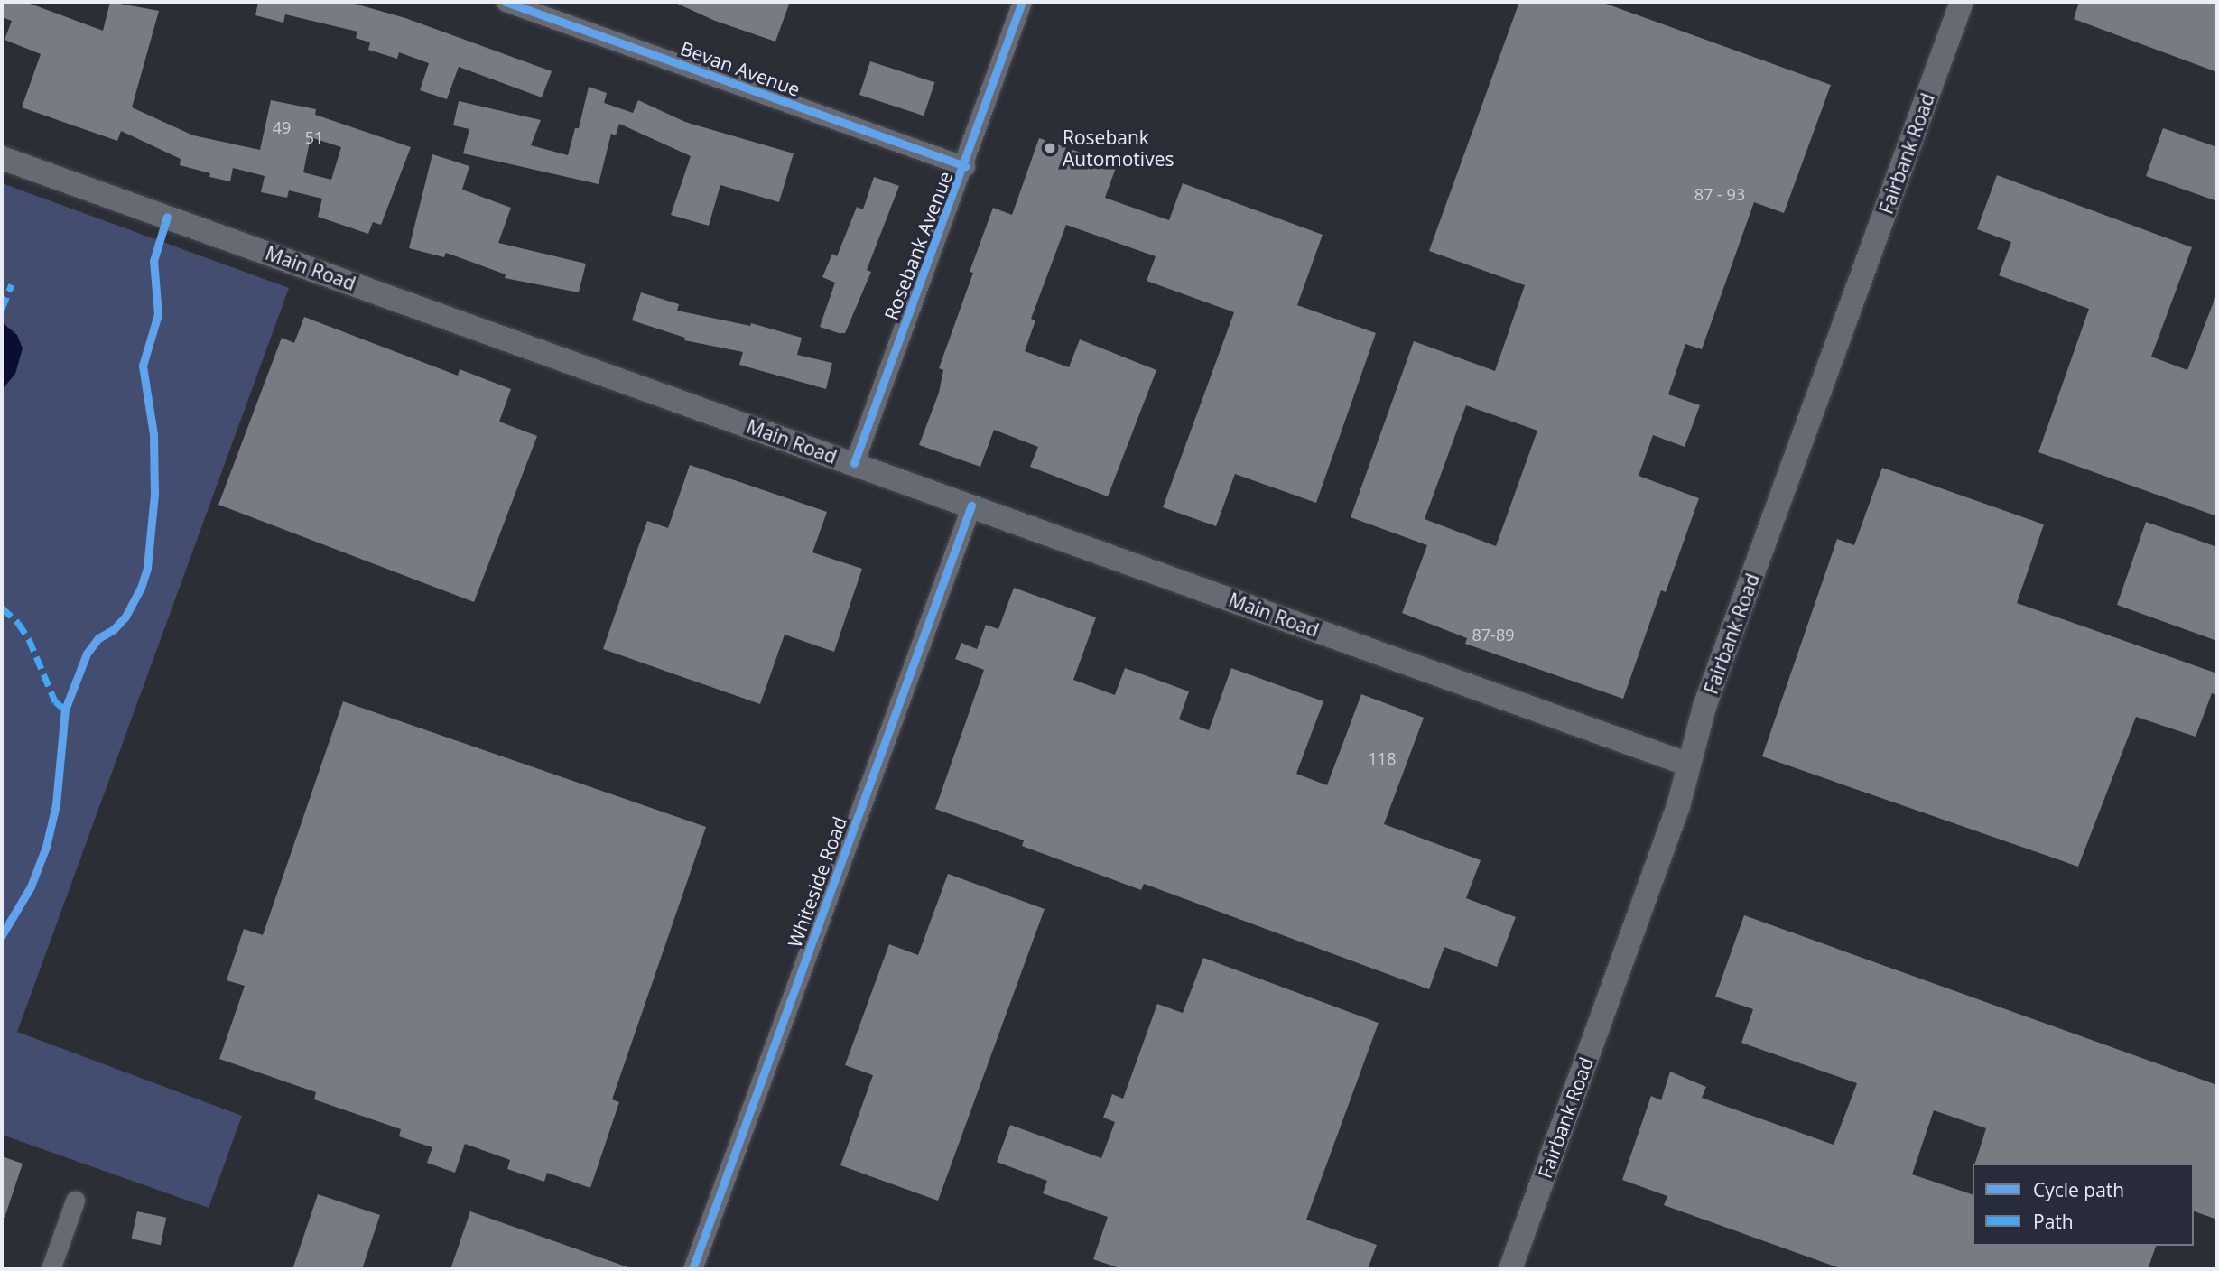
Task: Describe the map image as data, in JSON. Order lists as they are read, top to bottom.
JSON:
{
  "streets": {
    "main road": ["Fairbank Road", "Main Road"],
    "street": ["Bevan Avenue", "Rosebank Avenue", "Whiteside Road"]
  },
  "crossings": [
    ["Bevan Avenue", "Rosebank Avenue"],
    ["Fairbank Road", "Main Road"],
    ["Rosebank Avenue", "Main Road"],
    ["Main Road", "Whiteside Road"]
  ],
  "places": ["Rosebank Automotives"],
  "house_numbers": [
    "49",
    "51",
    "87 - 93",
    "87-89",
    "118"
  ],
  "legend": ["Cycle path", "Path"]
}
